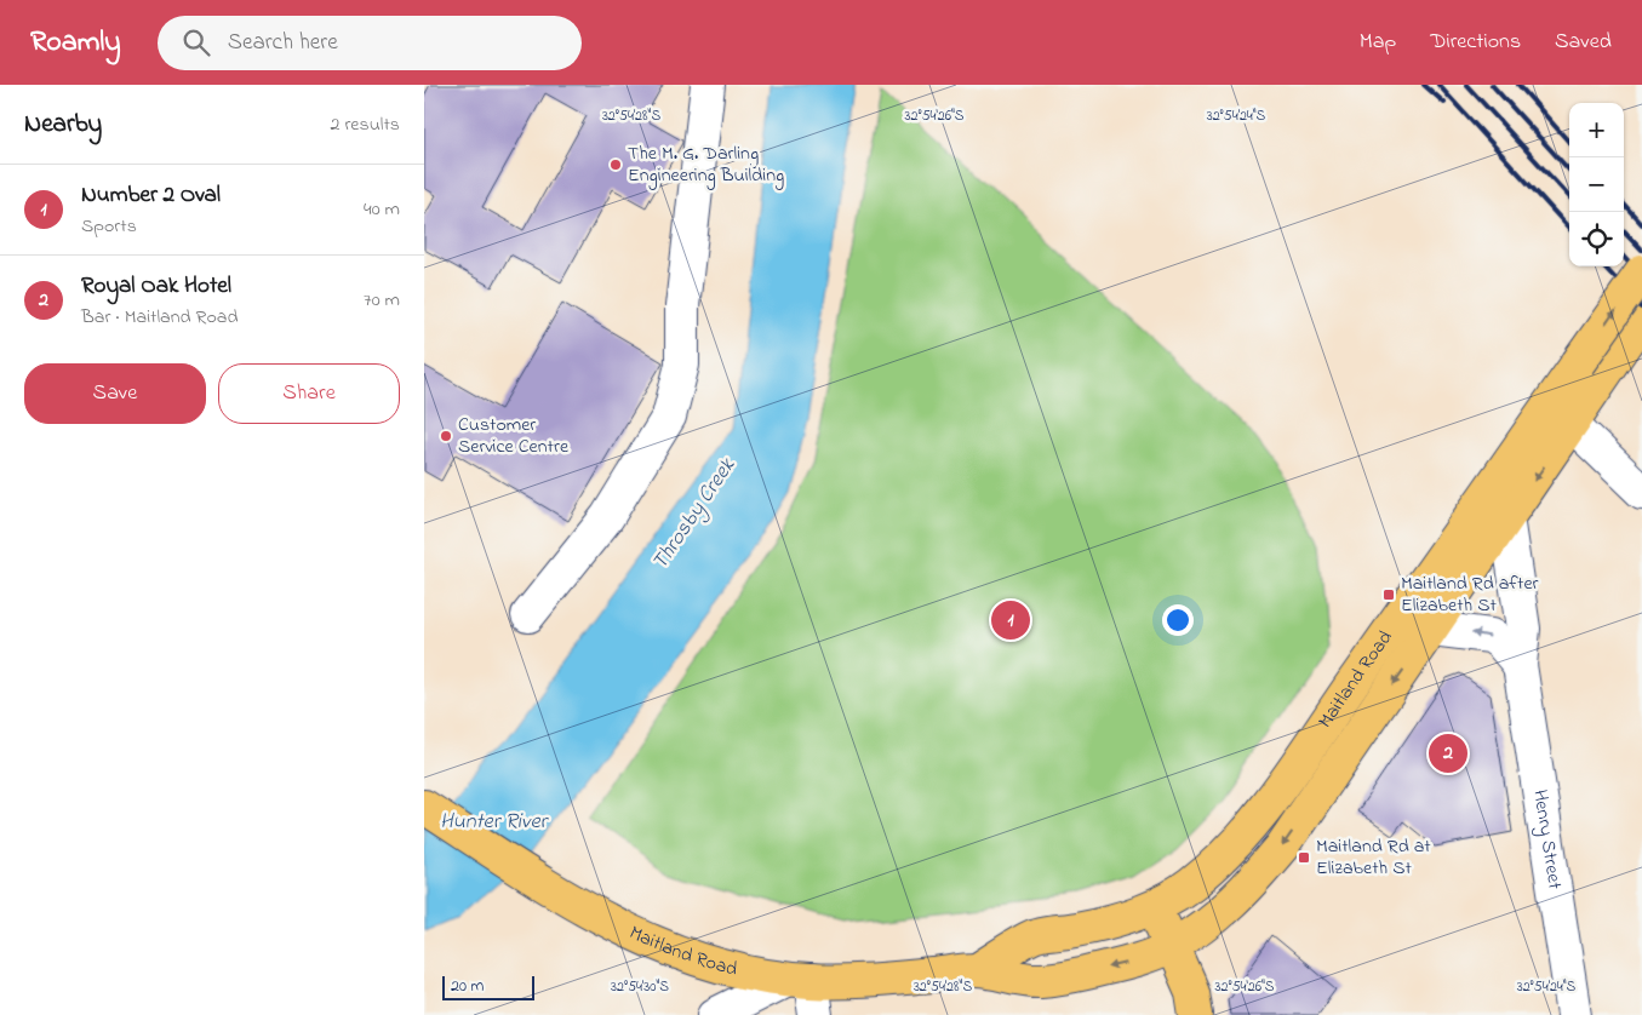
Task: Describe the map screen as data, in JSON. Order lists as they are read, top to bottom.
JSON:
{
  "streets": {
    "main road": ["Maitland Road"],
    "street": ["Henry Street"]
  },
  "crossings": [
    ["Maitland Road", "Henry Street"]
  ],
  "water": ["Throsby Creek", "Hunter River"],
  "places": {
    "other": ["The M. G. Darling Engineering Building", "Customer Service Centre"],
    "transit": ["Maitland Rd after Elizabeth St", "Maitland Rd at Elizabeth St"]
  },
  "scale_bar": "20 m",
  "page": {
    "header": "Roamly",
    "search": "Search here",
    "nav": ["Map", "Directions", "Saved"],
    "heading": ["Nearby", "2 results"],
    "map_buttons": ["+", "−"],
    "list": [
      {
        "mark": "1",
        "name": "Number 2 Oval",
        "note": "Sports",
        "value": "40 m"
      },
      {
        "mark": "2",
        "name": "Royal Oak Hotel",
        "note": "Bar · Maitland Road",
        "value": "70 m"
      }
    ],
    "buttons": ["Save", "Share"],
    "pins": ["1", "2"],
    "scale": "20 m"
  },
  "coordinates": [
    "32°54'28\"S",
    "32°54'26\"S",
    "32°54'24\"S",
    "32°54'30\"S"
  ]
}
